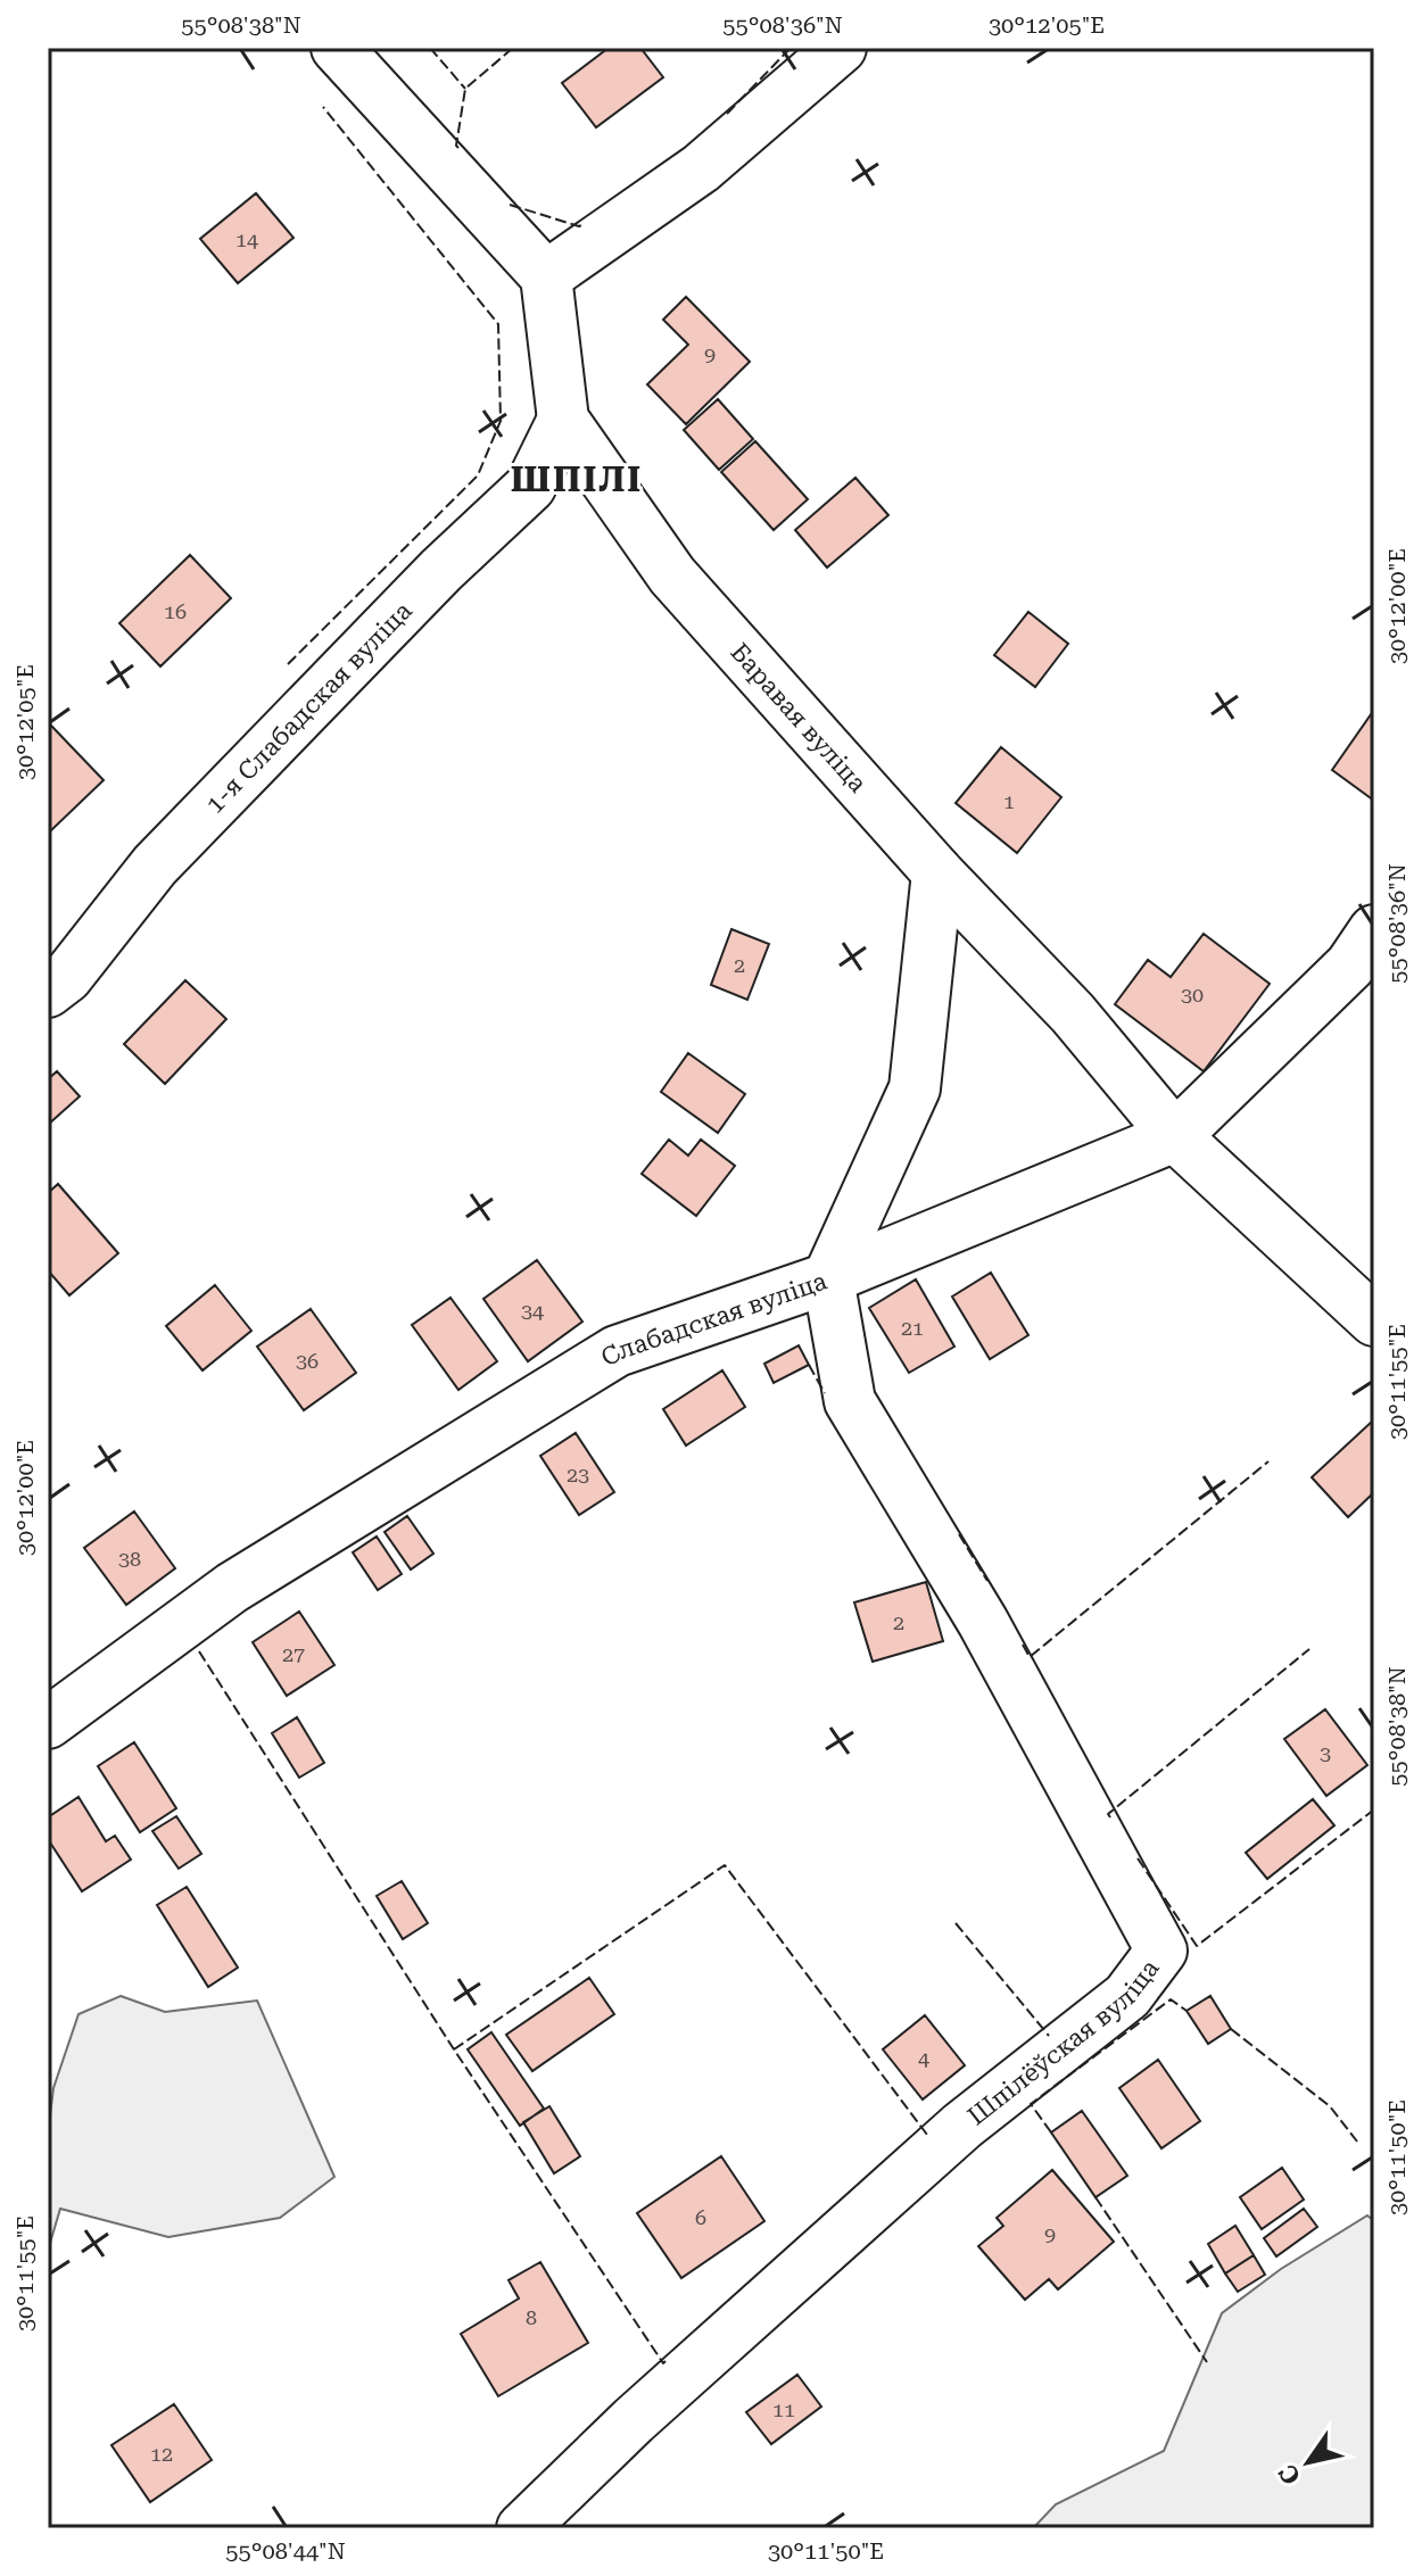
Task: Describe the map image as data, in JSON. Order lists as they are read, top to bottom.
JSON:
{
  "streets": {
    "street": [
      "1-я Слабадская вуліца",
      "Баравая вуліца",
      "Слабадская вуліца",
      "Шпілёўская вуліца"
    ]
  },
  "crossings": [
    ["1-я Слабадская вуліца", "Баравая вуліца"],
    ["Баравая вуліца", "Слабадская вуліца"],
    ["Слабадская вуліца", "Шпілёўская вуліца"]
  ],
  "districts": ["ШПІЛІ"],
  "house_numbers": [
    "14",
    "9",
    "16",
    "1",
    "2",
    "30",
    "34",
    "21",
    "36",
    "23",
    "38",
    "2",
    "27",
    "3",
    "4",
    "6",
    "9",
    "8",
    "11",
    "12"
  ],
  "north": "bottom left",
  "coordinates": [
    "55°08'38\"N",
    "55°08'36\"N",
    "30°12'05\"E",
    "30°12'00\"E",
    "30°11'55\"E",
    "30°11'50\"E",
    "55°08'44\"N"
  ]
}
